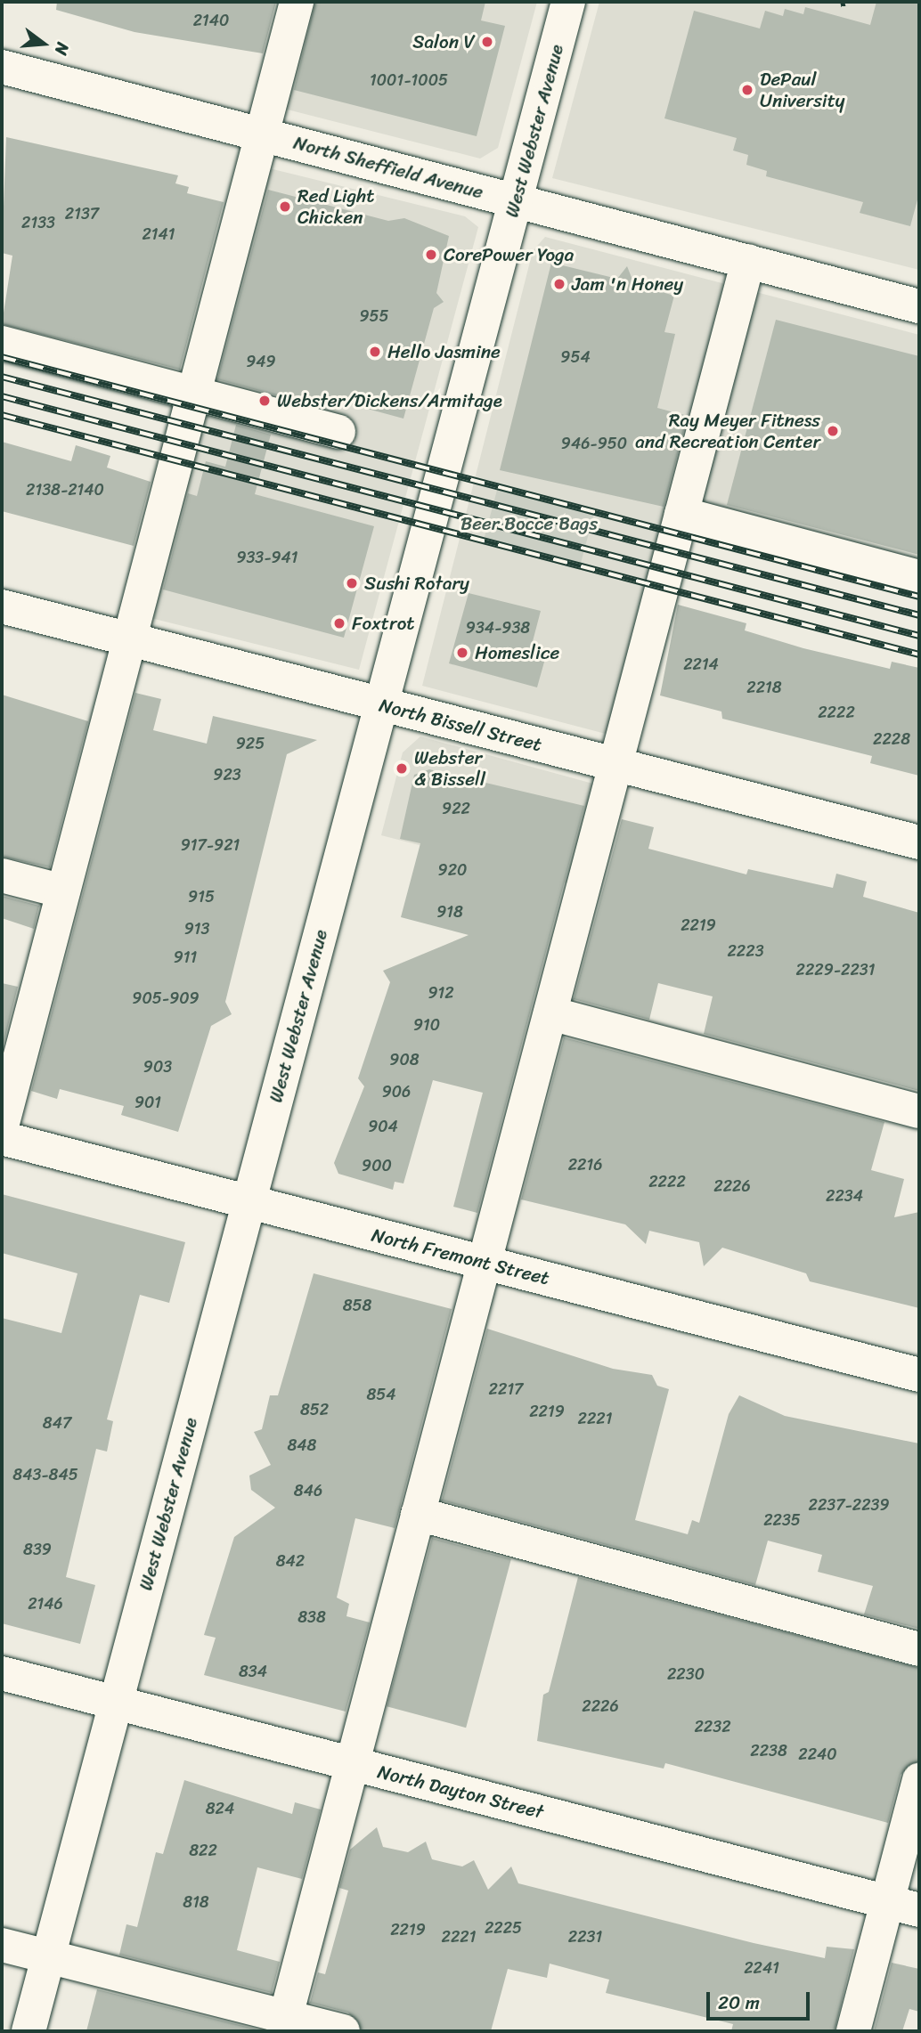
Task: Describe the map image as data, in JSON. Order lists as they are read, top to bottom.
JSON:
{
  "streets": {
    "street": [
      "West Webster Avenue",
      "North Sheffield Avenue",
      "North Bissell Street",
      "North Fremont Street",
      "North Dayton Street"
    ]
  },
  "crossings": [
    ["West Webster Avenue", "North Sheffield Avenue"],
    ["West Webster Avenue", "North Bissell Street"],
    ["West Webster Avenue", "North Fremont Street"],
    ["West Webster Avenue", "North Dayton Street"]
  ],
  "parks": ["Beer Bocce Bags"],
  "places": [
    "Salon V",
    "DePaul University",
    "Red Light Chicken",
    "CorePower Yoga",
    "Jam 'n Honey",
    "Hello Jasmine",
    "Webster/Dickens/Armitage",
    "Ray Meyer Fitness and Recreation Center",
    "Sushi Rotary",
    "Foxtrot",
    "Homeslice",
    "Webster & Bissell"
  ],
  "house_numbers": [
    "2140",
    "1001-1005",
    "2137",
    "2133",
    "2141",
    "955",
    "954",
    "949",
    "946-950",
    "2138-2140",
    "933-941",
    "934-938",
    "2214",
    "2218",
    "2222",
    "2228",
    "925",
    "923",
    "922",
    "917-921",
    "920",
    "915",
    "918",
    "2219",
    "913",
    "2223",
    "911",
    "2229-2231",
    "912",
    "905-909",
    "910",
    "908",
    "903",
    "906",
    "901",
    "904",
    "2216",
    "900",
    "2222",
    "2226",
    "2234",
    "858",
    "2217",
    "854",
    "852",
    "2219",
    "2221",
    "847",
    "848",
    "843-845",
    "846",
    "2237-2239",
    "2235",
    "839",
    "842",
    "2146",
    "838",
    "834",
    "2230",
    "2226",
    "2232",
    "2238",
    "2240",
    "824",
    "822",
    "818",
    "2225",
    "2219",
    "2221",
    "2231",
    "2241"
  ],
  "scale_bar": "20 m",
  "north": "right"
}
